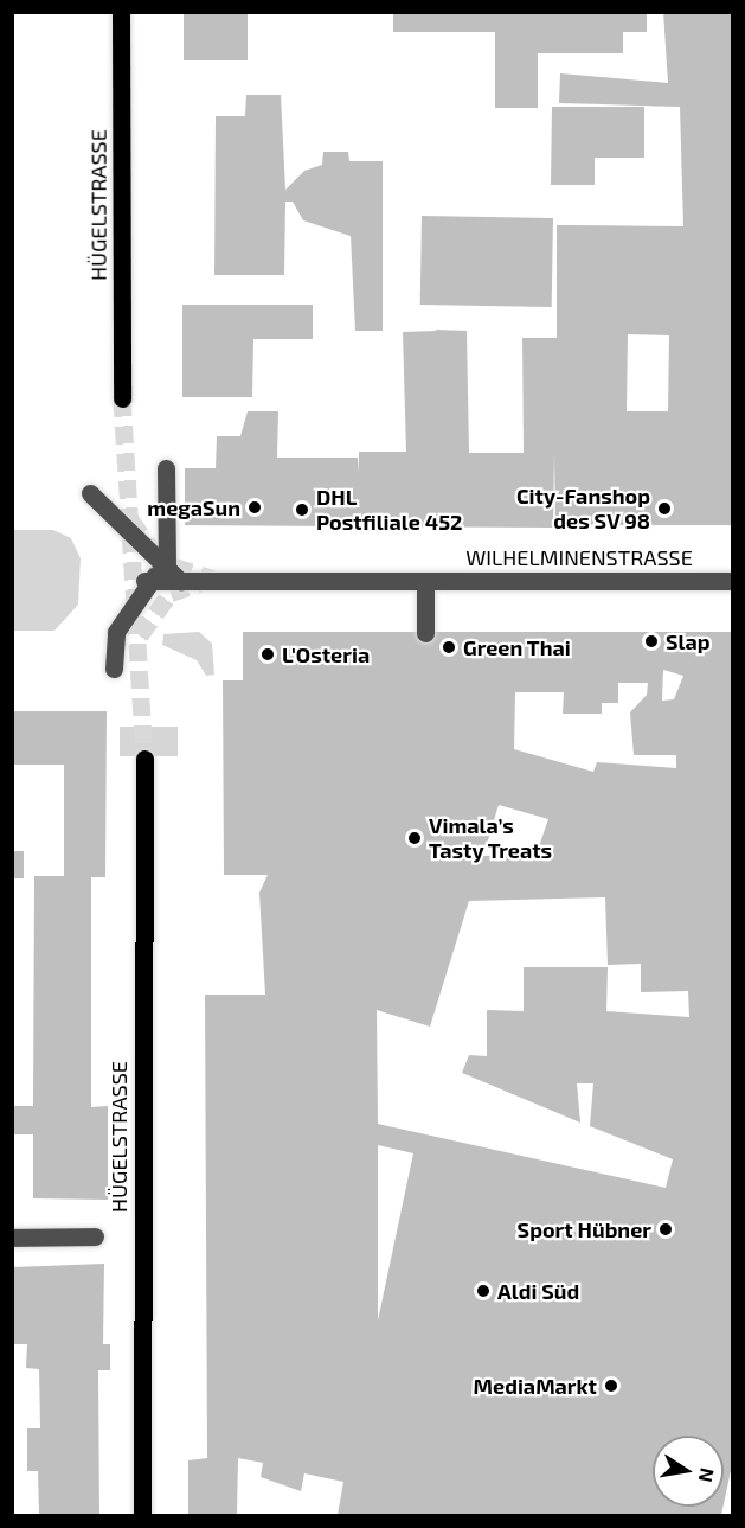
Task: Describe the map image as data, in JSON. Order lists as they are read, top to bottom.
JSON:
{
  "streets": {
    "main road": ["HÜGELSTRASSE"],
    "street": ["WILHELMINENSTRASSE"]
  },
  "places": [
    "megaSun",
    "City-Fanshop des SV 98",
    "DHL Postfiliale 452",
    "Slap",
    "Green Thai",
    "L'Osteria",
    "Vimala’s Tasty Treats",
    "Sport Hübner",
    "Aldi Süd",
    "MediaMarkt"
  ],
  "north": "right"
}
